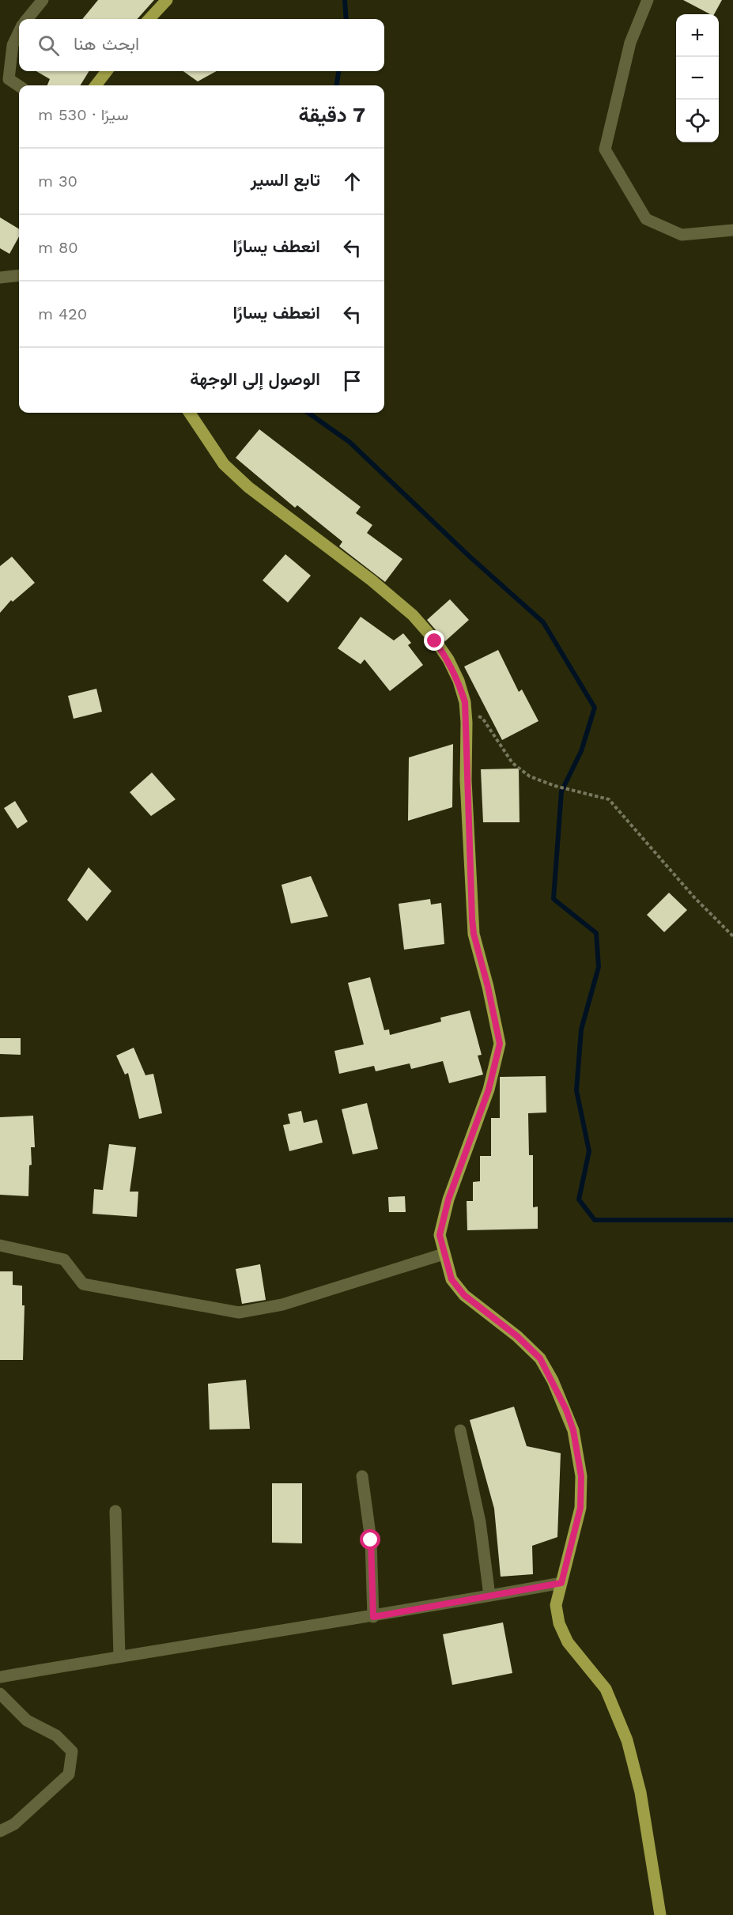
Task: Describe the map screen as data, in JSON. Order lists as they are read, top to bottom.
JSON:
{
  "page": {
    "map_buttons": ["+", "−"],
    "search": "ابحث هنا",
    "heading": ["7 دقيقة", "سيرًا · 530 m"],
    "list": [
      ["تابع السير", "30 m"],
      ["انعطف يسارًا", "80 m"],
      ["انعطف يسارًا", "420 m"],
      "الوصول إلى الوجهة"
    ]
  }
}
